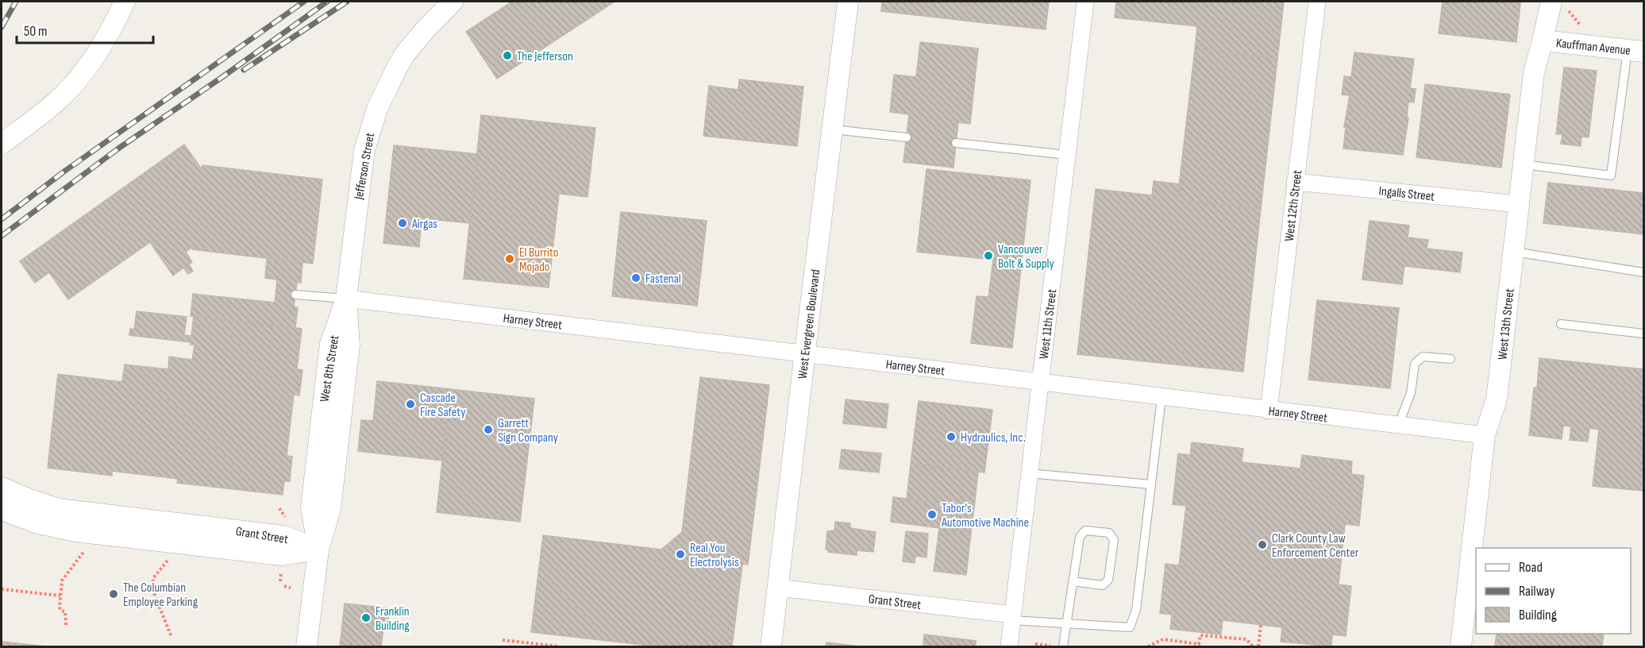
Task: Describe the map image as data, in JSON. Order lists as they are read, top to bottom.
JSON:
{
  "streets": {
    "street": [
      "Kauffman Avenue",
      "Jefferson Street",
      "Ingalls Street",
      "West 12th Street",
      "Harney Street",
      "West Evergreen Boulevard",
      "West 11th Street",
      "West 13th Street",
      "West 8th Street",
      "Grant Street"
    ]
  },
  "crossings": [
    ["Kauffman Avenue", "West 13th Street"],
    ["Jefferson Street", "Harney Street"],
    ["Jefferson Street", "West 8th Street"],
    ["Ingalls Street", "West 12th Street"],
    ["Ingalls Street", "West 13th Street"],
    ["West 12th Street", "Harney Street"],
    ["Harney Street", "West Evergreen Boulevard"],
    ["Harney Street", "West 11th Street"],
    ["Harney Street", "West 13th Street"],
    ["Harney Street", "West 8th Street"],
    ["West Evergreen Boulevard", "Grant Street"],
    ["West 11th Street", "Grant Street"],
    ["West 8th Street", "Grant Street"]
  ],
  "places": [
    "The Jefferson",
    "Airgas",
    "Vancouver Bolt & Supply",
    "El Burrito Mojado",
    "Fastenal",
    "Cascade Fire Safety",
    "Garrett Sign Company",
    "Hydraulics, Inc.",
    "Tabor's Automotive Machine",
    "Clark County Law Enforcement Center",
    "Real You Electrolysis",
    "The Columbian Employee Parking",
    "Franklin Building"
  ],
  "legend": ["Road", "Railway", "Building"],
  "scale_bar": "50 m"
}
